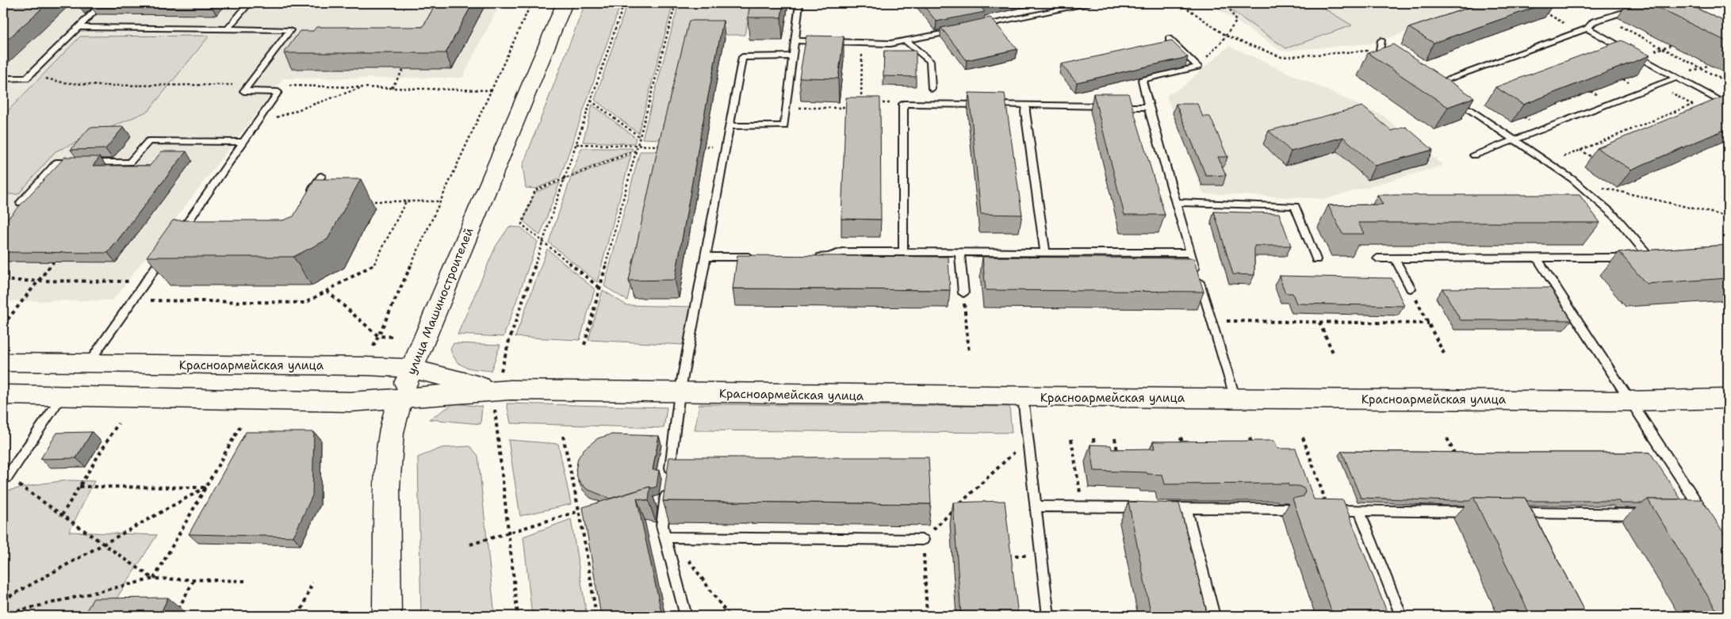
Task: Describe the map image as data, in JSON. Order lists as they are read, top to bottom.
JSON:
{
  "streets": {
    "main road": ["улица Машиностроителей", "Красноармейская улица"]
  },
  "crossings": [
    ["улица Машиностроителей", "Красноармейская улица"]
  ]
}
